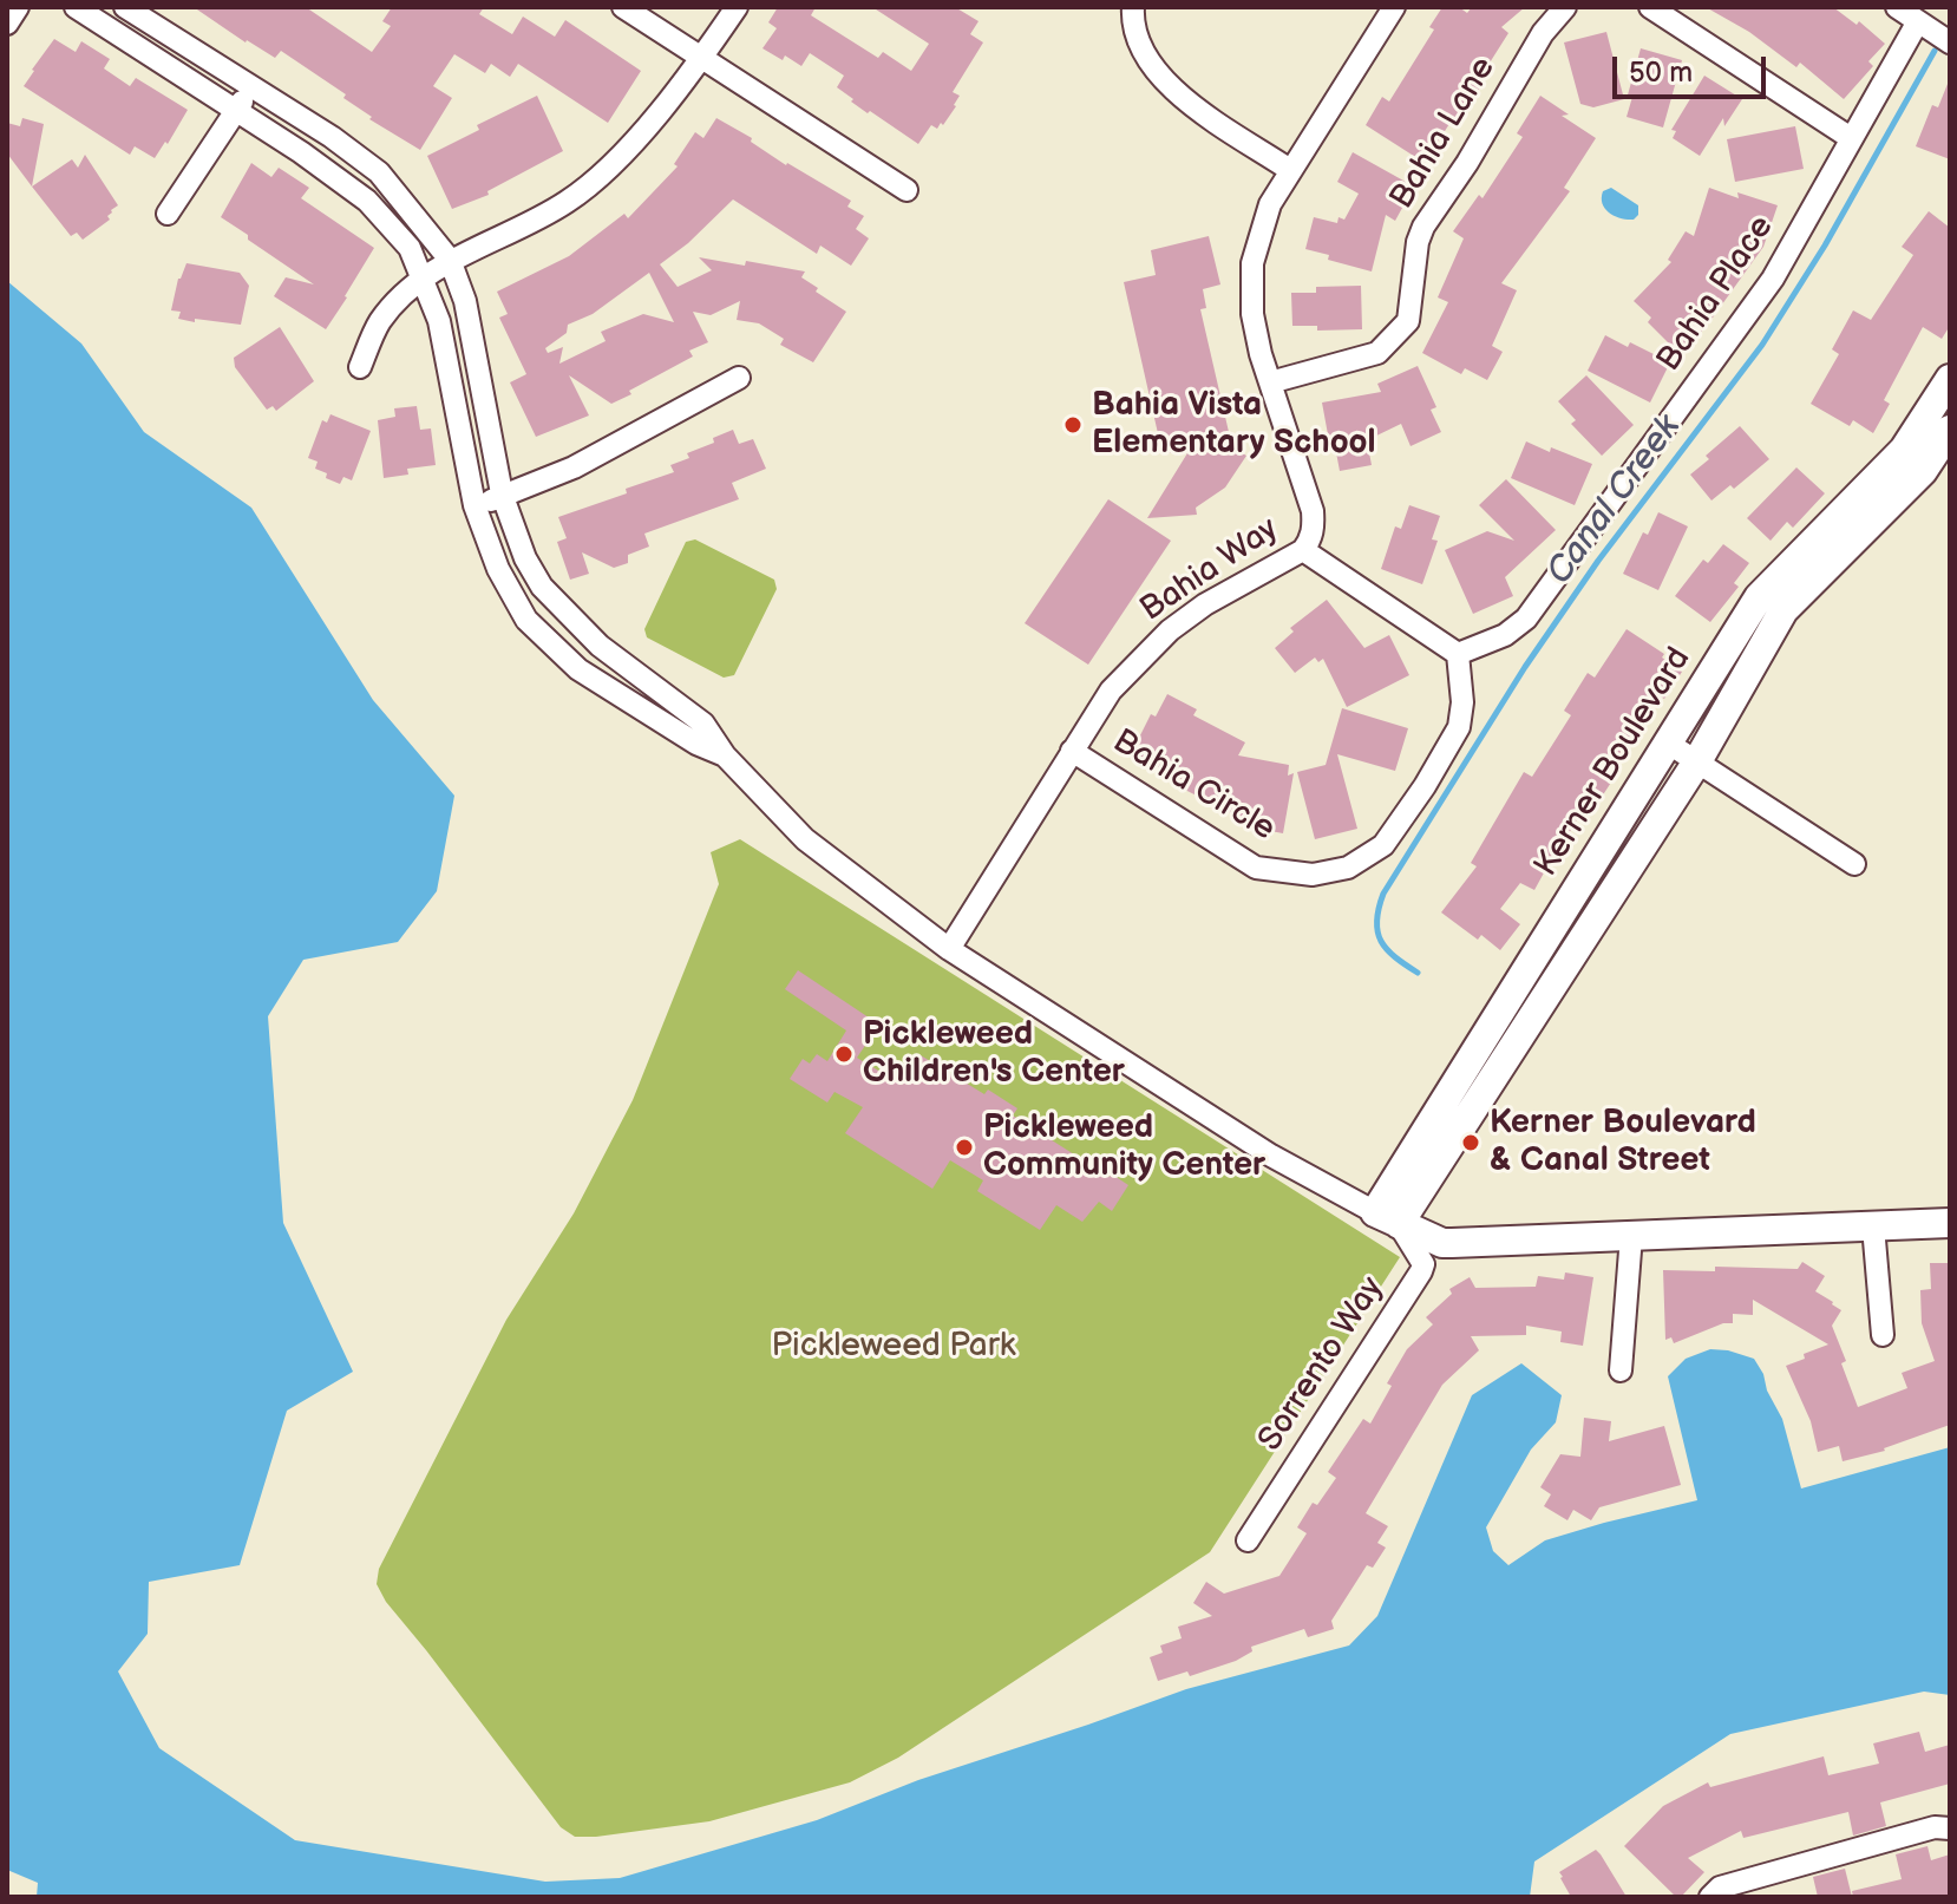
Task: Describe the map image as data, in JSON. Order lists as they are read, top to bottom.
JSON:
{
  "streets": {
    "street": [
      "Bahia Lane",
      "Bahia Place",
      "Bahia Way",
      "Kerner Boulevard",
      "Bahia Circle",
      "Sorrento Way"
    ]
  },
  "crossings": [
    ["Bahia Lane", "Bahia Way"],
    ["Bahia Place", "Bahia Circle"],
    ["Bahia Way", "Bahia Circle"],
    ["Kerner Boulevard", "Sorrento Way"]
  ],
  "water": ["Canal Creek"],
  "parks": ["Pickleweed Park"],
  "places": [
    "Bahia Vista Elementary School",
    "Pickleweed Children's Center",
    "Kerner Boulevard & Canal Street",
    "Pickleweed Community Center"
  ],
  "scale_bar": "50 m"
}
